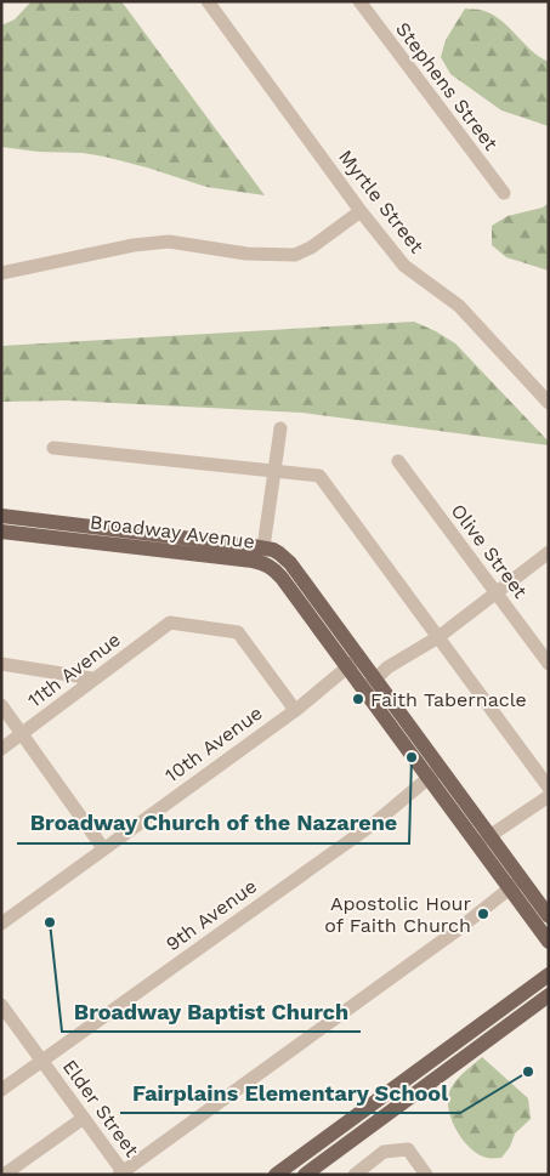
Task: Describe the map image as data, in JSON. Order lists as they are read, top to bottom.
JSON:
{
  "streets": {
    "main road": ["Broadway Avenue"],
    "street": [
      "Stephens Street",
      "Myrtle Street",
      "Olive Street",
      "11th Avenue",
      "10th Avenue",
      "9th Avenue",
      "Elder Street"
    ]
  },
  "crossings": [
    ["Broadway Avenue", "10th Avenue"],
    ["Broadway Avenue", "9th Avenue"],
    ["11th Avenue", "10th Avenue"],
    ["9th Avenue", "Elder Street"]
  ],
  "places": [
    "Faith Tabernacle",
    "Broadway Church of the Nazarene",
    "Apostolic Hour of Faith Church",
    "Broadway Baptist Church",
    "Fairplains Elementary School"
  ]
}
